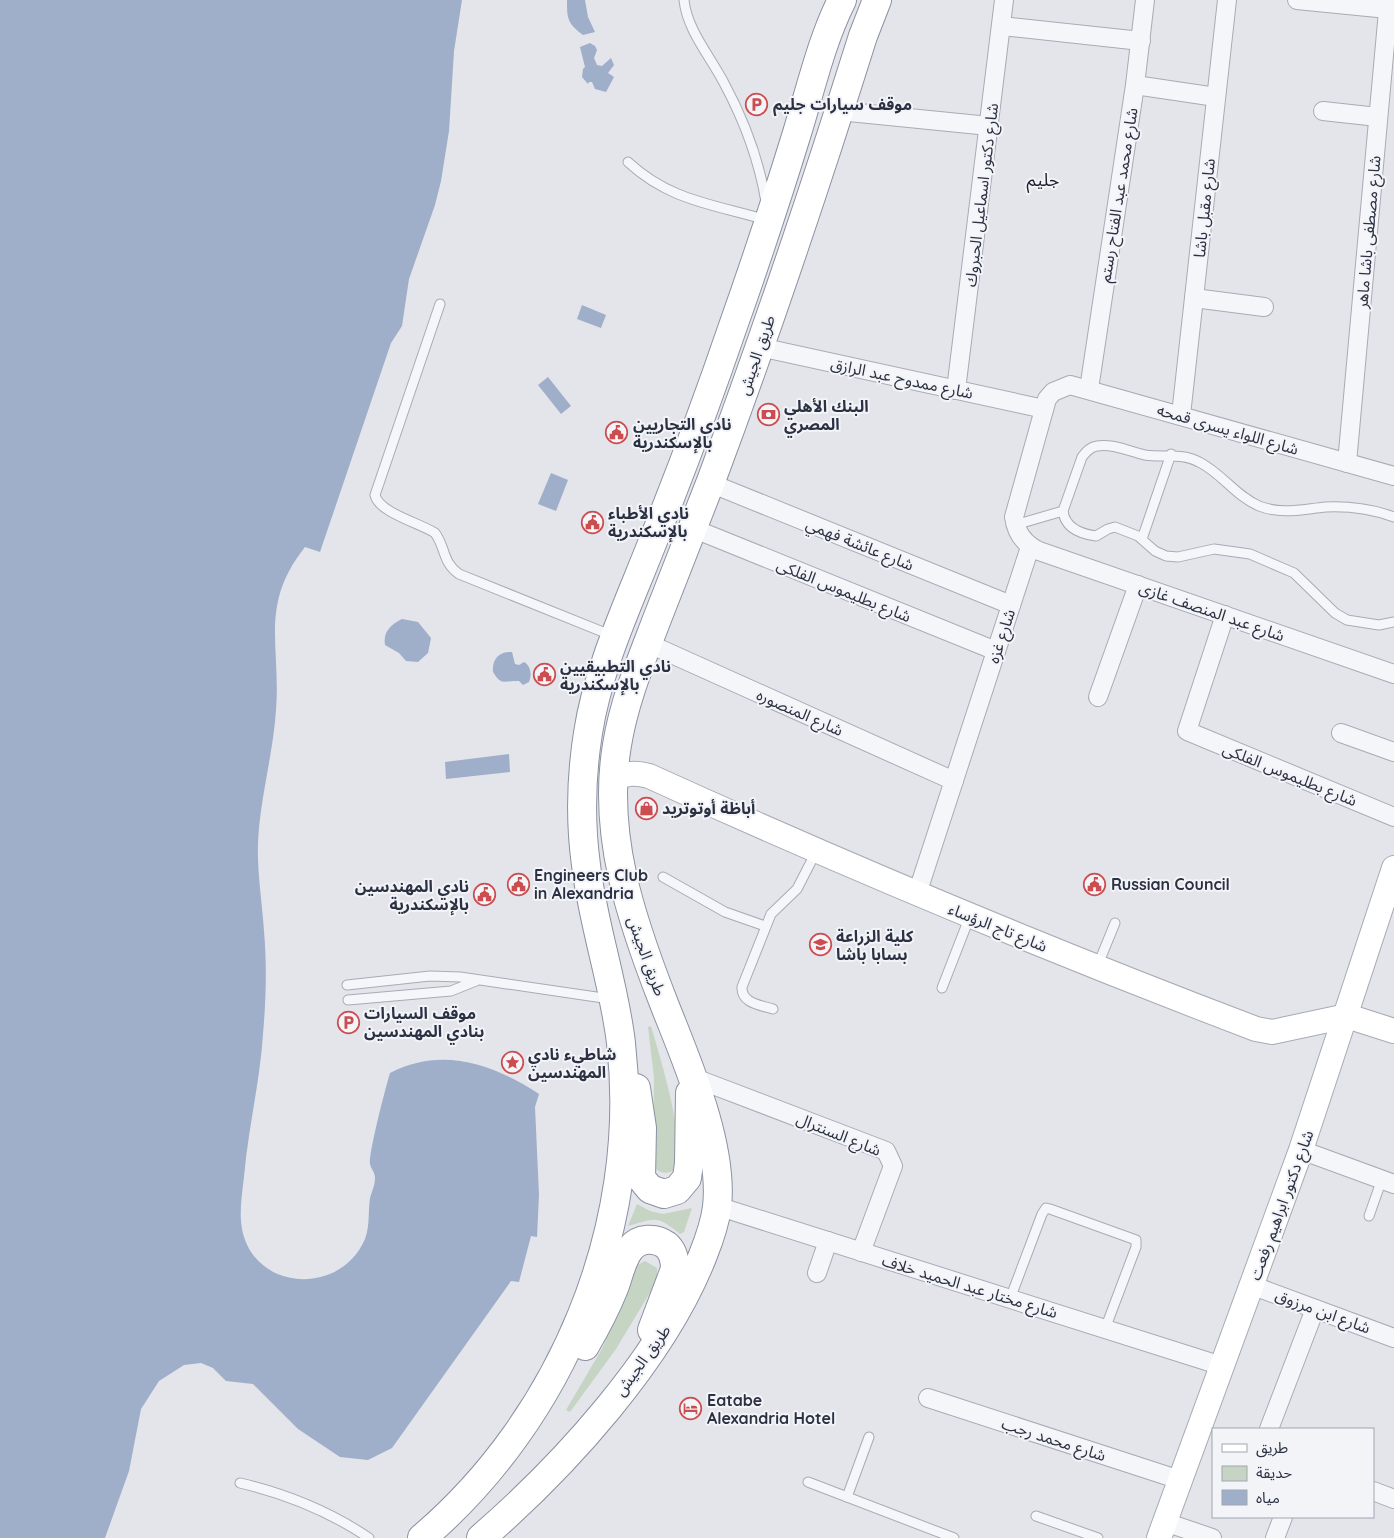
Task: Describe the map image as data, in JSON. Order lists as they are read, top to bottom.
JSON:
{
  "streets": {
    "highway": ["طريق الجيش"],
    "street": [
      "شارع دكتور اسماعيل الحبروك",
      "شارع محمد عبد الفتاح رستم",
      "شارع مقبل باشا",
      "شارع مصطفى باشا ماهر",
      "شارع ممدوح عبد الرازق",
      "شارع اللواء يسرى قمحه",
      "شارع عائشة فهمي",
      "شارع بطليموس الفلكى",
      "شارع عبد المنصف غازى",
      "شارع غزه",
      "شارع المنصوره",
      "شارع تاج الرؤساء",
      "شارع السنترال",
      "شارع دكتور ابراهيم رفعت",
      "شارع مختار عبد الحميد خلاف",
      "شارع ابن مرزوق",
      "شارع محمد رجب"
    ]
  },
  "crossings": [
    ["شارع دكتور اسماعيل الحبروك", "شارع ممدوح عبد الرازق"],
    ["شارع محمد عبد الفتاح رستم", "شارع اللواء يسرى قمحه"],
    ["شارع مقبل باشا", "شارع اللواء يسرى قمحه"],
    ["شارع مصطفى باشا ماهر", "شارع اللواء يسرى قمحه"],
    ["طريق الجيش", "شارع ممدوح عبد الرازق"],
    ["طريق الجيش", "شارع عائشة فهمي"],
    ["طريق الجيش", "شارع بطليموس الفلكى"],
    ["طريق الجيش", "شارع المنصوره"],
    ["طريق الجيش", "شارع تاج الرؤساء"],
    ["طريق الجيش", "شارع السنترال"],
    ["طريق الجيش", "شارع مختار عبد الحميد خلاف"],
    ["شارع ممدوح عبد الرازق", "شارع اللواء يسرى قمحه"],
    ["شارع عائشة فهمي", "شارع غزه"],
    ["شارع بطليموس الفلكى", "شارع عبد المنصف غازى"],
    ["شارع بطليموس الفلكى", "شارع غزه"],
    ["شارع عبد المنصف غازى", "شارع غزه"],
    ["شارع غزه", "شارع المنصوره"],
    ["شارع غزه", "شارع تاج الرؤساء"],
    ["شارع تاج الرؤساء", "شارع دكتور ابراهيم رفعت"],
    ["شارع السنترال", "شارع مختار عبد الحميد خلاف"],
    ["شارع دكتور ابراهيم رفعت", "شارع مختار عبد الحميد خلاف"],
    ["شارع دكتور ابراهيم رفعت", "شارع ابن مرزوق"],
    ["شارع دكتور ابراهيم رفعت", "شارع محمد رجب"]
  ],
  "districts": ["جليم"],
  "places": {
    "parking": ["موقف سيارات جليم", "موقف السيارات بنادي المهندسين"],
    "bank": ["البنك الأهلي المصري"],
    "public building": [
      "نادي التجاريين بالإسكندرية",
      "نادي الأطباء بالإسكندرية",
      "نادي التطبيقيين بالإسكندرية",
      "Engineers Club in Alexandria",
      "Russian Council",
      "نادي المهندسين بالإسكندرية"
    ],
    "shop": ["أباظة أوتوتريد"],
    "school or university": ["كلية الزراعة بسابا باشا"],
    "place": ["شاطيء نادي المهندسين"],
    "hotel": ["Eatabe Alexandria Hotel"]
  },
  "legend": ["طريق", "حديقة", "مياه"]
}
